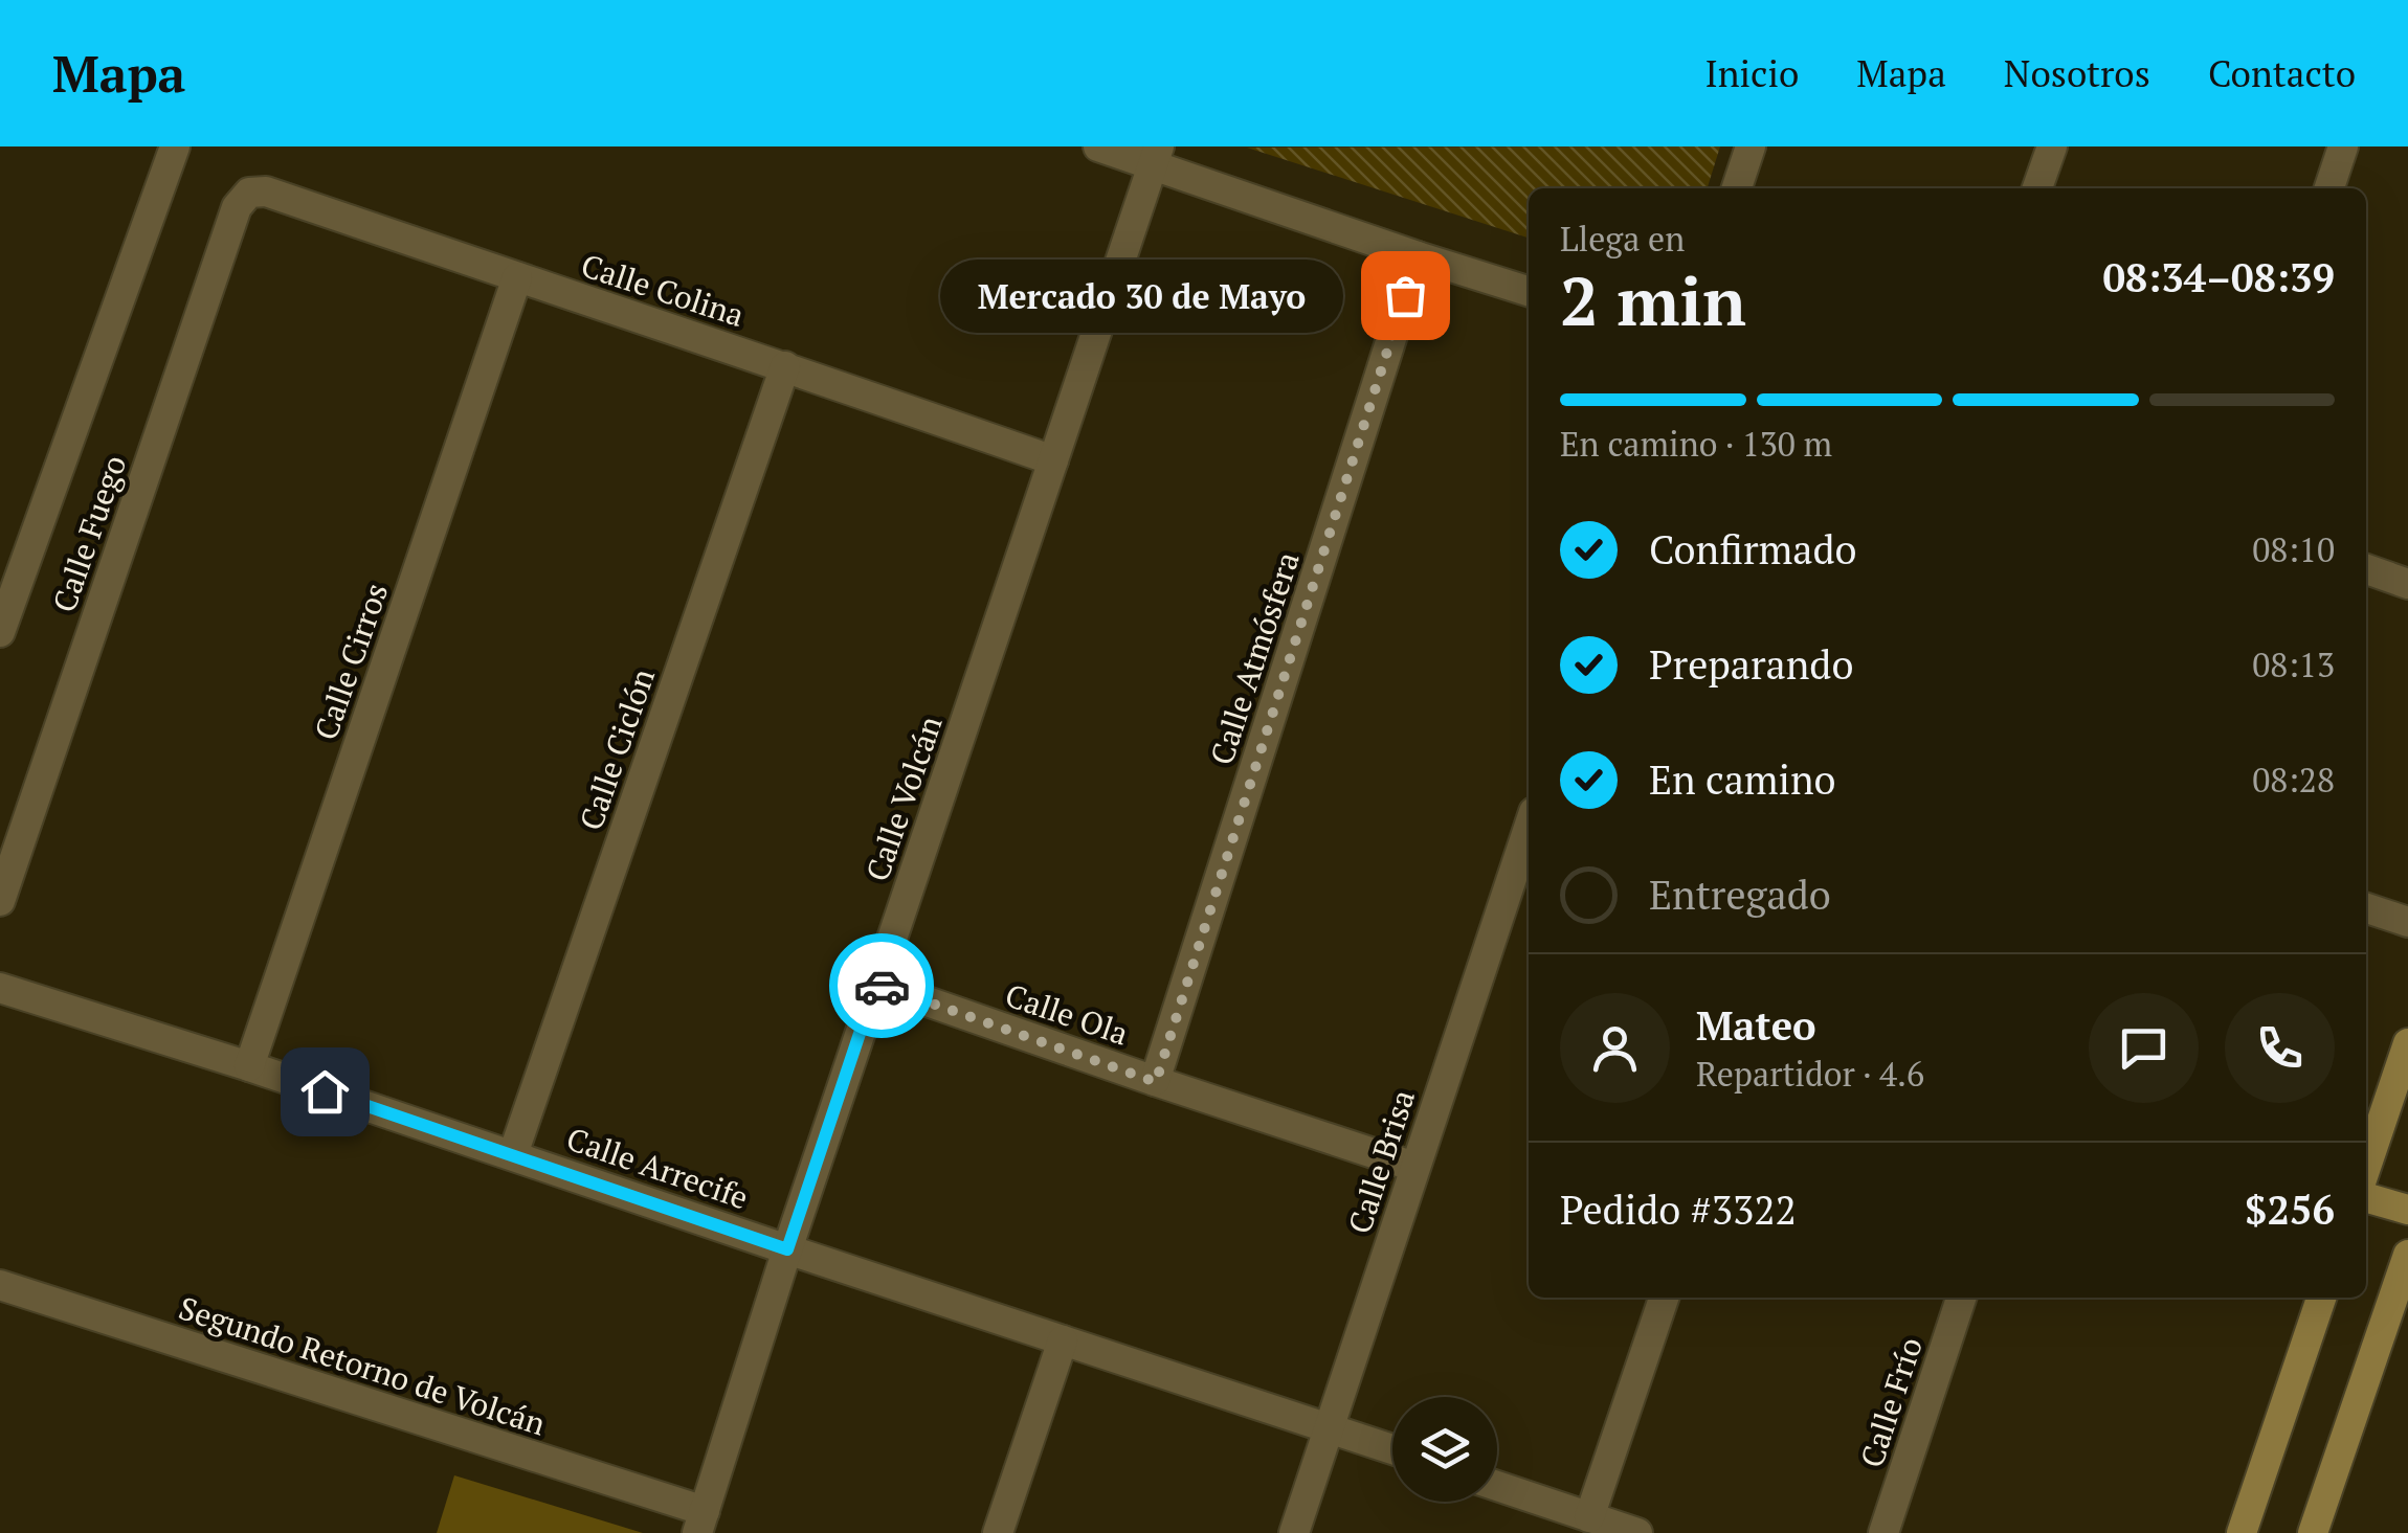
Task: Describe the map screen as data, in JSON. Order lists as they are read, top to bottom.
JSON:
{
  "streets": {
    "street": [
      "Calle Colina",
      "Calle Fuego",
      "Calle Atmósfera",
      "Calle Cirros",
      "Calle Ciclón",
      "Calle Volcán",
      "Calle Ola",
      "Calle Brisa",
      "Calle Arrecife",
      "Segundo Retorno de Volcán",
      "Calle Frío"
    ]
  },
  "crossings": [
    ["Calle Colina", "Calle Fuego"],
    ["Calle Colina", "Calle Cirros"],
    ["Calle Colina", "Calle Ciclón"],
    ["Calle Colina", "Calle Volcán"],
    ["Calle Atmósfera", "Calle Ola"],
    ["Calle Cirros", "Calle Arrecife"],
    ["Calle Ciclón", "Calle Arrecife"],
    ["Calle Volcán", "Calle Ola"],
    ["Calle Volcán", "Calle Arrecife"],
    ["Calle Volcán", "Segundo Retorno de Volcán"],
    ["Calle Ola", "Calle Brisa"],
    ["Calle Brisa", "Calle Arrecife"]
  ],
  "places": ["Mercado 30 de Mayo"],
  "page": {
    "header": "Mapa",
    "nav": [
      "Inicio",
      "Mapa",
      "Nosotros",
      "Contacto"
    ],
    "heading": ["2 min", "Llega en", "08:34–08:39"],
    "panel": [
      "Mateo",
      "Repartidor · 4.6",
      "Pedido #3322",
      "$256"
    ],
    "bubble": "Mercado 30 de Mayo",
    "bar": "En camino · 130 m",
    "list": [
      ["Confirmado", "08:10"],
      ["Preparando", "08:13"],
      ["En camino", "08:28"],
      "Entregado"
    ]
  }
}
